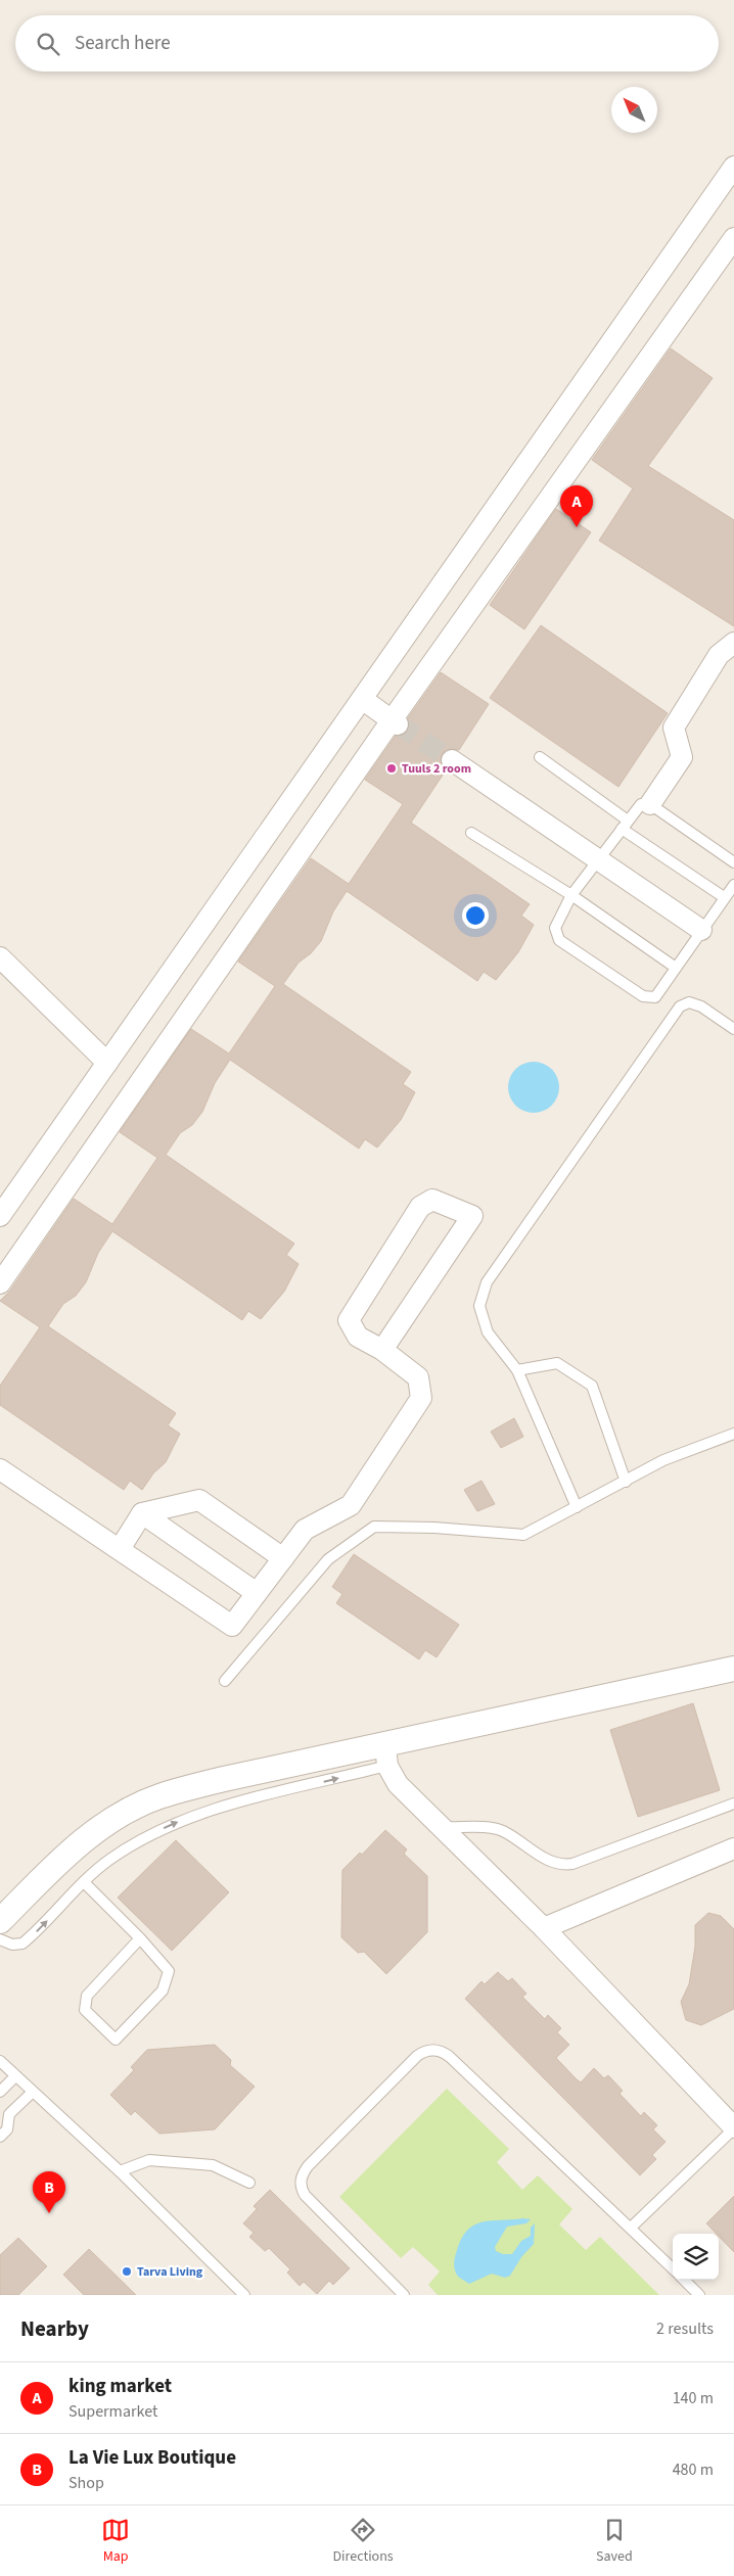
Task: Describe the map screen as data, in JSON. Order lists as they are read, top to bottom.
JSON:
{
  "places": ["Tuuls 2 room", "Tarva Living"],
  "north": "top left",
  "page": {
    "search": "Search here",
    "pins": ["A", "B"],
    "heading": ["Nearby", "2 results"],
    "list": [
      {
        "mark": "A",
        "name": "king market",
        "note": "Supermarket",
        "value": "140 m"
      },
      {
        "mark": "B",
        "name": "La Vie Lux Boutique",
        "note": "Shop",
        "value": "480 m"
      }
    ],
    "nav": ["Map", "Directions", "Saved"]
  }
}
